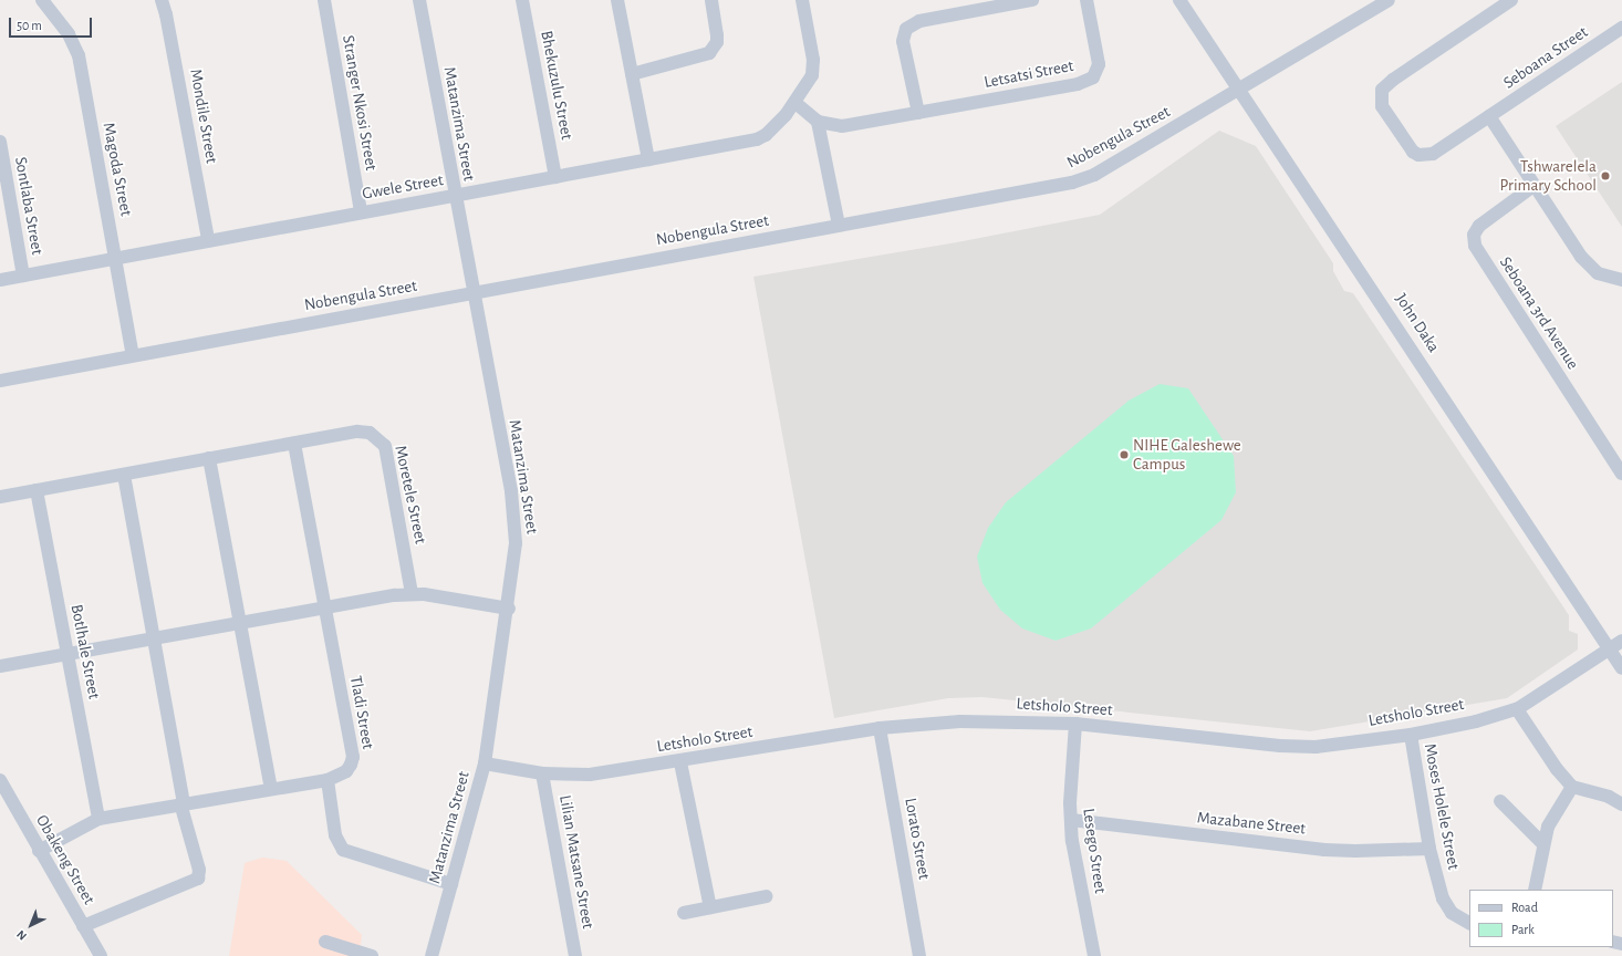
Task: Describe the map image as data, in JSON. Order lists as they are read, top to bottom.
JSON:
{
  "streets": {
    "street": [
      "Seboana Street",
      "Letsatsi Street",
      "Bhekuzulu Street",
      "Stranger Nkosi Street",
      "Mondile Street",
      "Matanzima Street",
      "Nobengula Street",
      "Magoda Street",
      "Gwele Street",
      "Sontlaba Street",
      "Seboana 3rd Avenue",
      "John Daka",
      "Moretele Street",
      "Botlhale Street",
      "Letsholo Street",
      "Tladi Street",
      "Moses Holele Street",
      "Mazabane Street",
      "Lorato Street",
      "Lesego Street",
      "Obakeng Street",
      "Lilian Matsane Street"
    ]
  },
  "crossings": [
    ["Bhekuzulu Street", "Gwele Street"],
    ["Stranger Nkosi Street", "Gwele Street"],
    ["Mondile Street", "Gwele Street"],
    ["Matanzima Street", "Nobengula Street"],
    ["Matanzima Street", "Gwele Street"],
    ["Matanzima Street", "Letsholo Street"],
    ["Nobengula Street", "Magoda Street"],
    ["Nobengula Street", "John Daka"],
    ["Magoda Street", "Gwele Street"],
    ["Gwele Street", "Sontlaba Street"],
    ["John Daka", "Letsholo Street"],
    ["Moretele Street", "Botlhale Street"],
    ["Moretele Street", "Tladi Street"],
    ["Botlhale Street", "Tladi Street"],
    ["Letsholo Street", "Moses Holele Street"],
    ["Letsholo Street", "Lorato Street"],
    ["Letsholo Street", "Lesego Street"],
    ["Letsholo Street", "Lilian Matsane Street"],
    ["Tladi Street", "Obakeng Street"],
    ["Moses Holele Street", "Mazabane Street"],
    ["Mazabane Street", "Lesego Street"]
  ],
  "places": ["Tshwarelela Primary School", "NIHE Galeshewe Campus"],
  "legend": ["Road", "Park"],
  "scale_bar": "50 m",
  "north": "bottom left"
}
